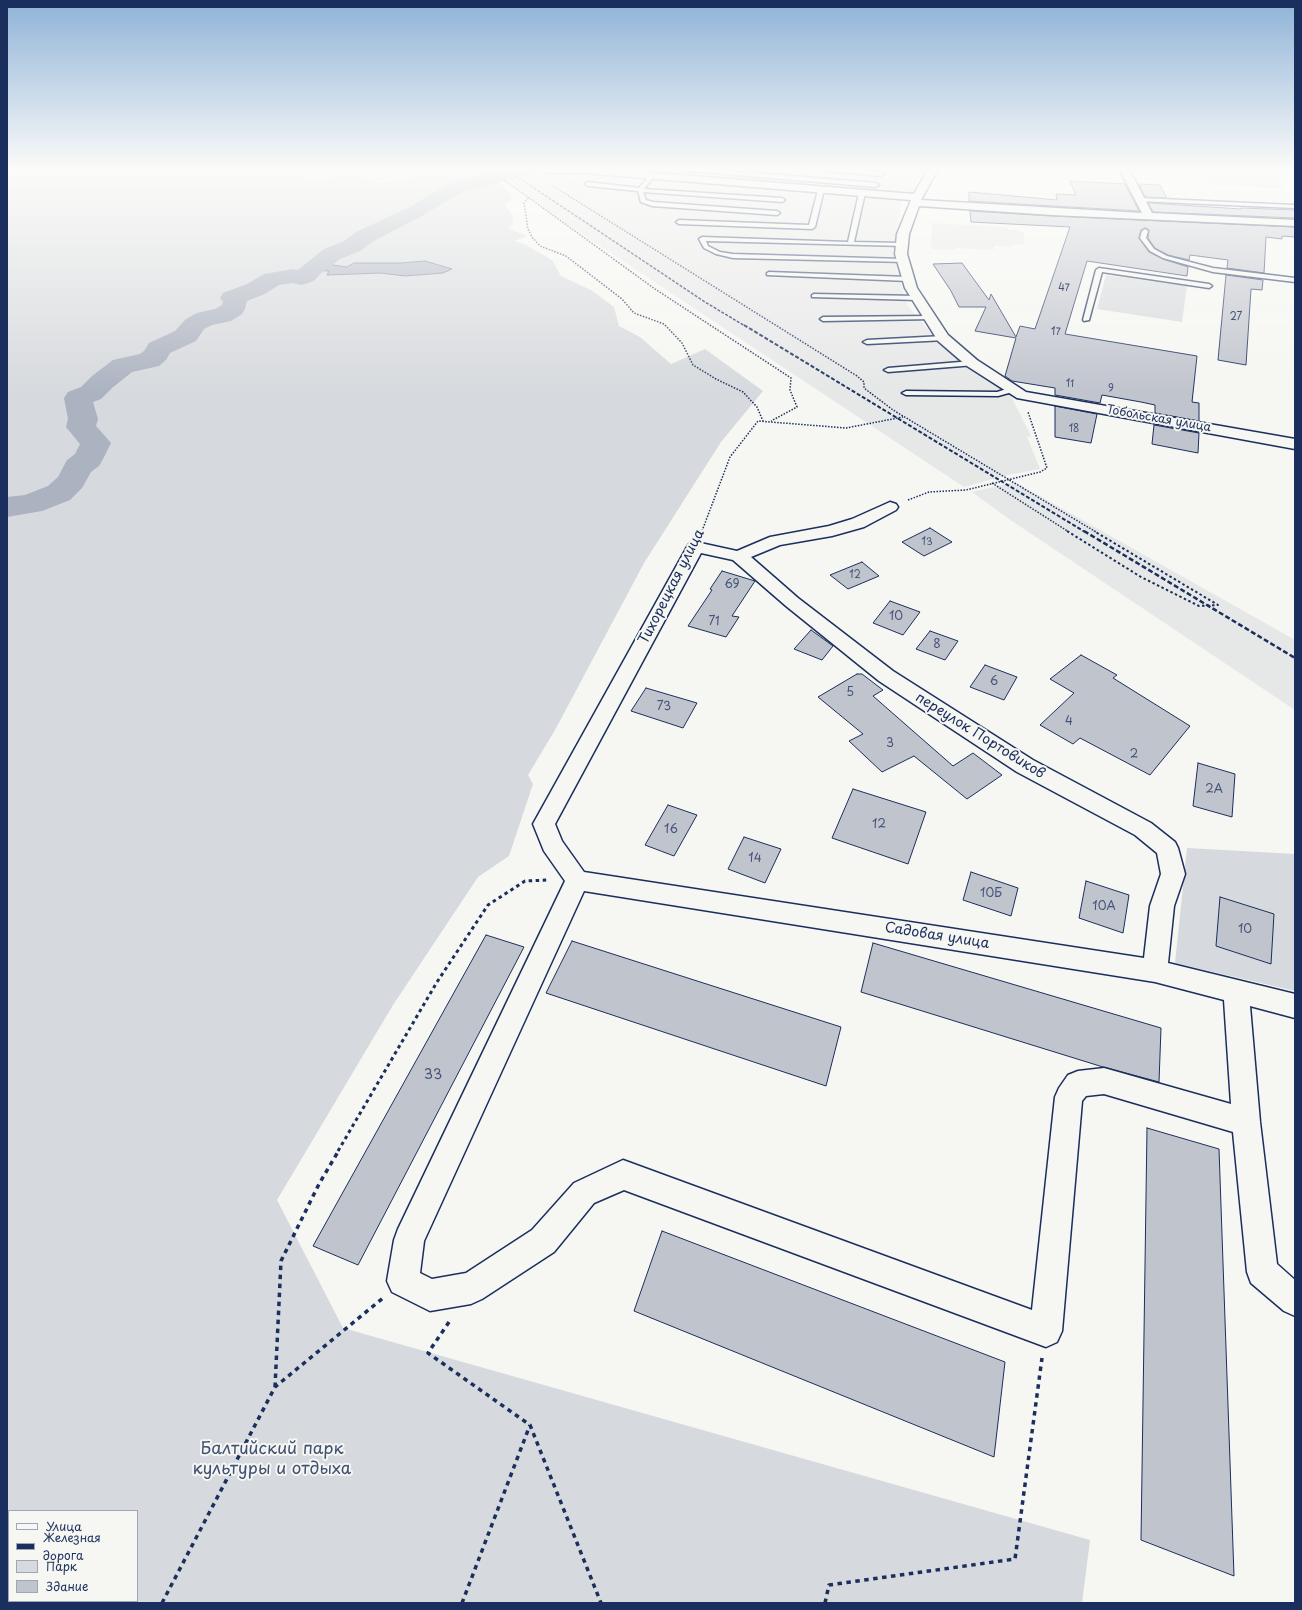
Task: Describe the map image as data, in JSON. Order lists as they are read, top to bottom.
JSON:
{
  "streets": {
    "street": [
      "Тобольская улица",
      "Тихорецкая улица",
      "переулок Портовиков",
      "Садовая улица"
    ]
  },
  "crossings": [
    ["Тихорецкая улица", "переулок Портовиков"],
    ["Тихорецкая улица", "Садовая улица"],
    ["переулок Портовиков", "Садовая улица"]
  ],
  "parks": ["Балтийский парк культуры и отдыха"],
  "house_numbers": [
    "47",
    "27",
    "17",
    "11",
    "9",
    "18",
    "13",
    "12",
    "69",
    "10",
    "71",
    "8",
    "6",
    "5",
    "73",
    "4",
    "3",
    "2",
    "2А",
    "12",
    "16",
    "14",
    "10Б",
    "10А",
    "10",
    "33"
  ],
  "legend": [
    "Улица",
    "Железная дорога",
    "Парк",
    "Здание"
  ]
}
